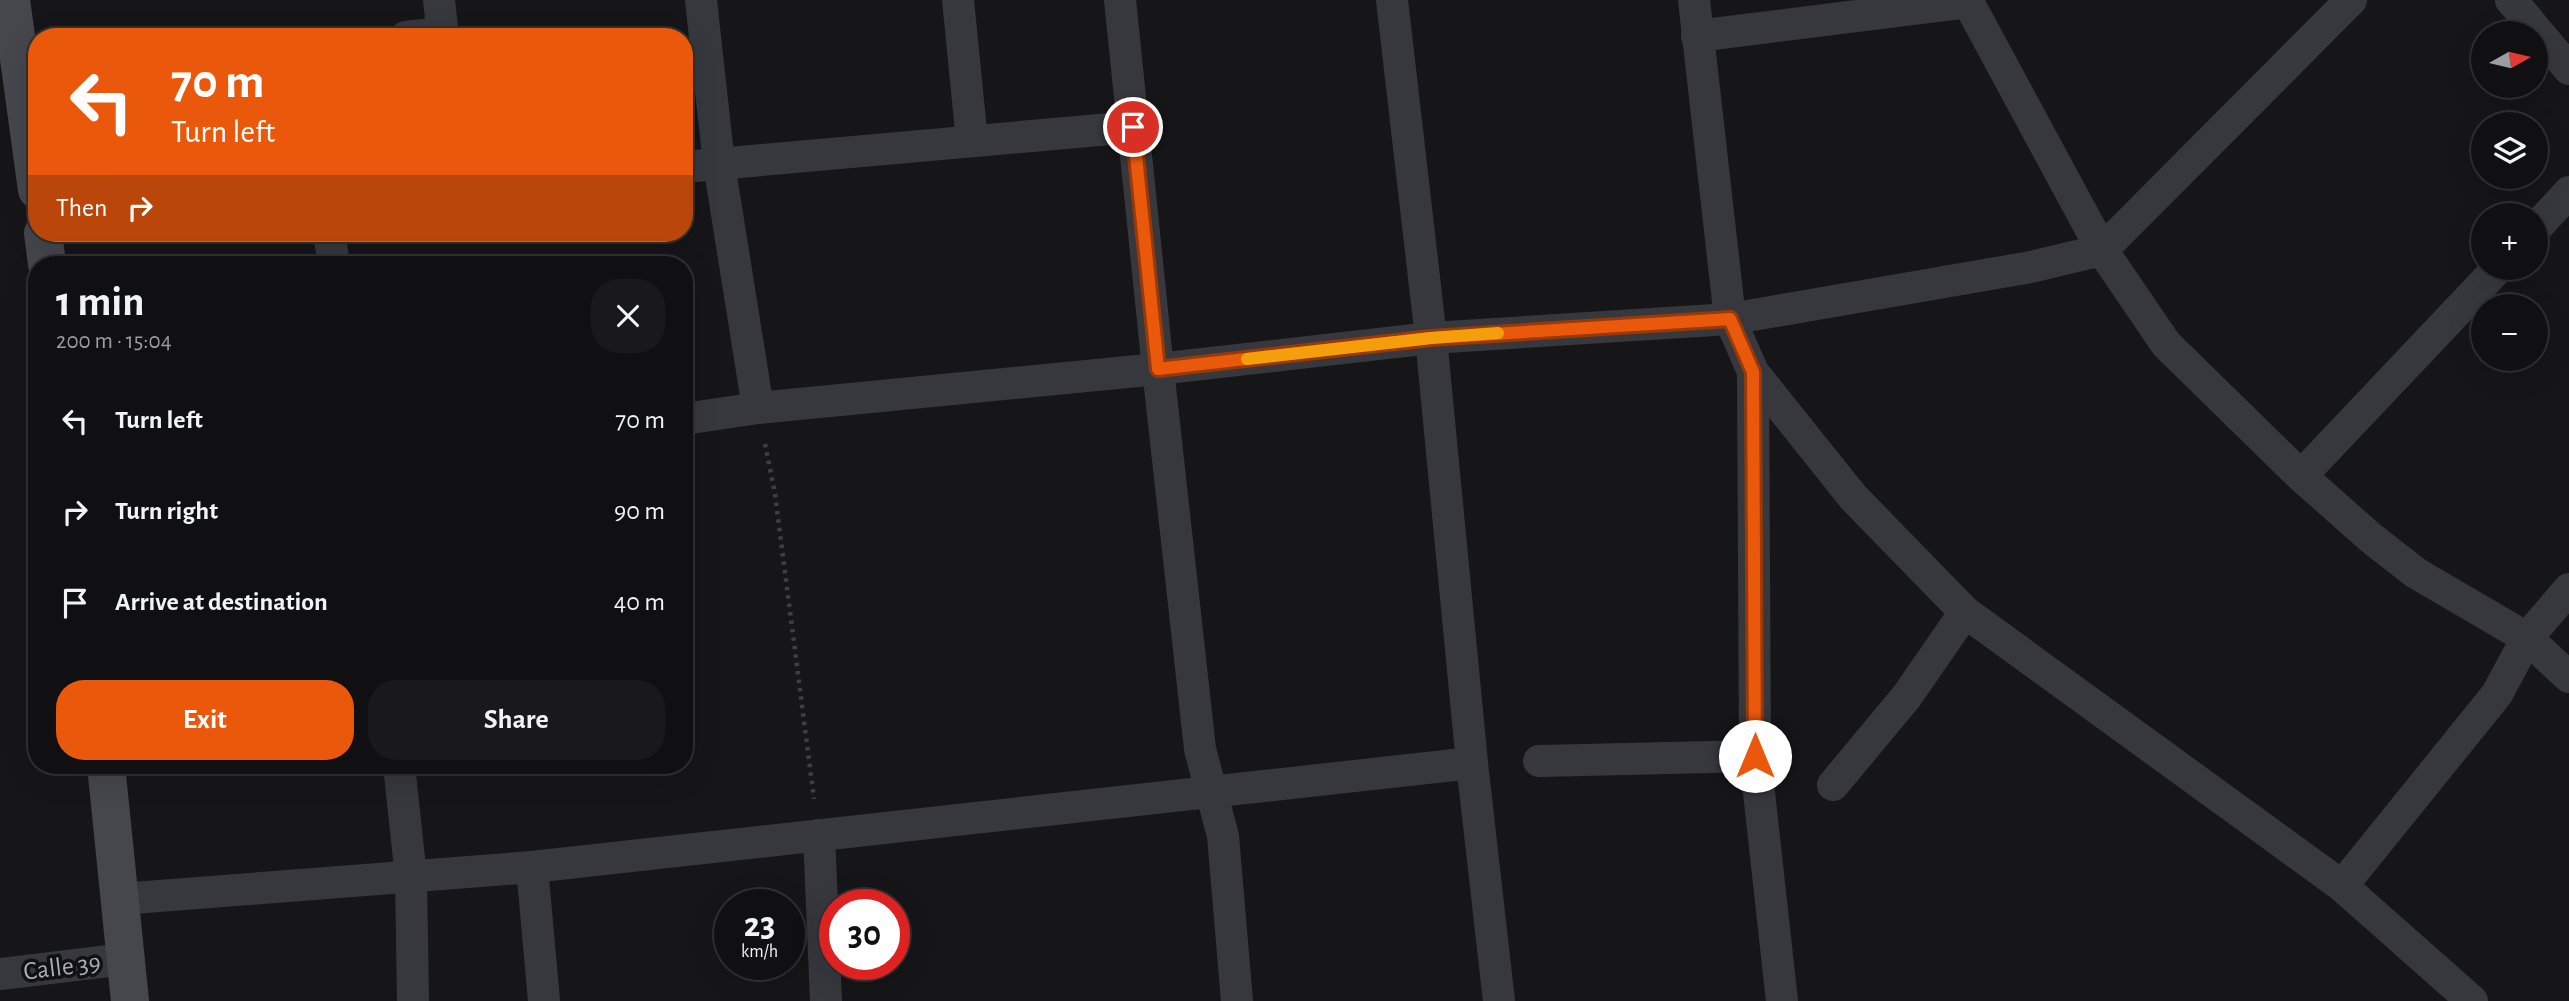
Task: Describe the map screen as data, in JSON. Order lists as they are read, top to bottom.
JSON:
{
  "streets": {
    "street": ["Calle 39"]
  },
  "north": "right",
  "page": {
    "map_buttons": ["+", "−"],
    "turn": ["70 m", "Turn left"],
    "then": "Then",
    "heading": ["1 min", "200 m · 15:04"],
    "list": [
      {
        "name": "Turn left",
        "value": "70 m"
      },
      {
        "name": "Turn right",
        "value": "90 m"
      },
      {
        "name": "Arrive at destination",
        "value": "40 m"
      }
    ],
    "buttons": ["Exit", "Share"],
    "speed": "23 km/h",
    "limit": "30"
  }
}
